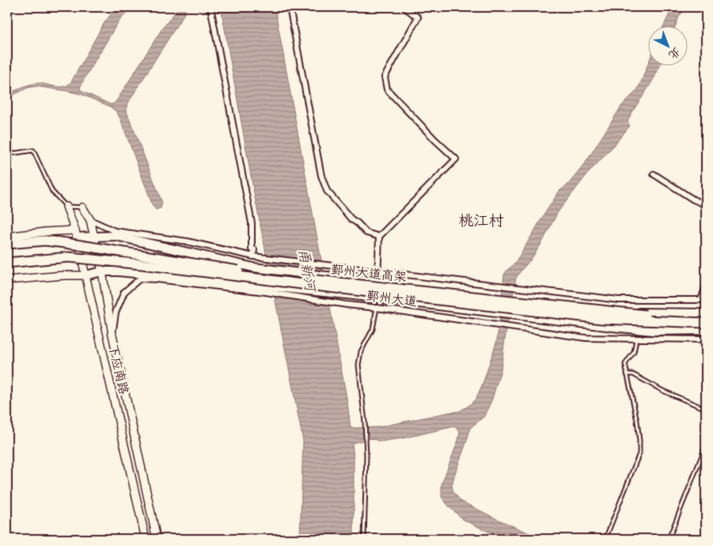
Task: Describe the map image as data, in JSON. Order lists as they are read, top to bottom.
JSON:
{
  "streets": {
    "highway": ["鄞州大道高架"],
    "main road": ["鄞州大道", "下应南路"]
  },
  "crossings": [
    ["鄞州大道", "下应南路"]
  ],
  "districts": ["桃江村"],
  "water": ["甬新河"],
  "north": "bottom right"
}
